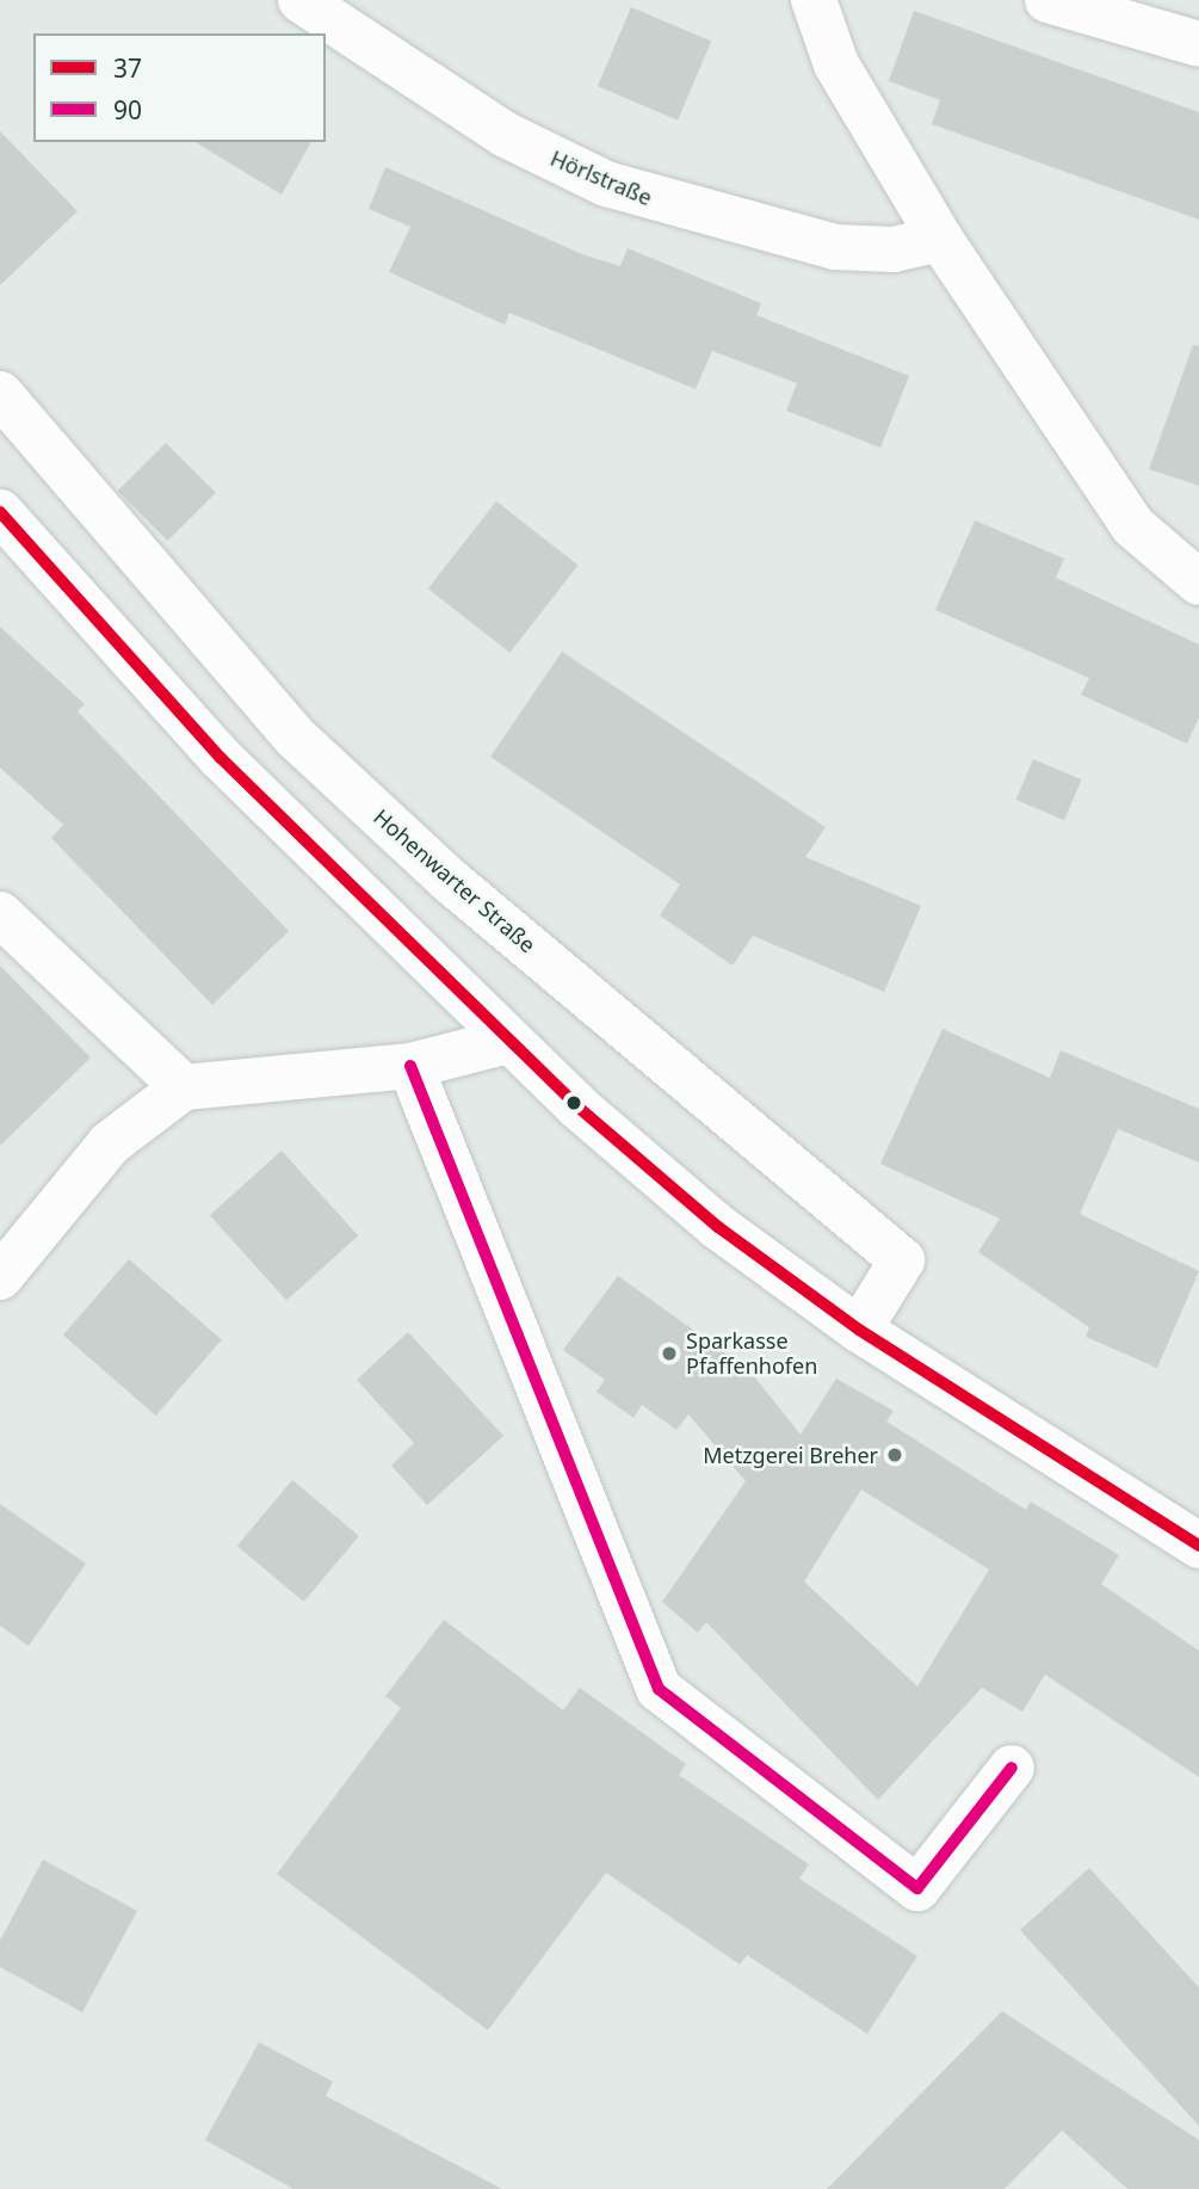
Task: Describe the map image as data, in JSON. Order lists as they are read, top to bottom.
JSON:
{
  "streets": {
    "street": ["Hörlstraße", "Hohenwarter Straße"]
  },
  "places": ["Sparkasse Pfaffenhofen", "Metzgerei Breher"],
  "lines": ["transit line 37", "transit line 90"],
  "legend": ["37", "90"]
}
